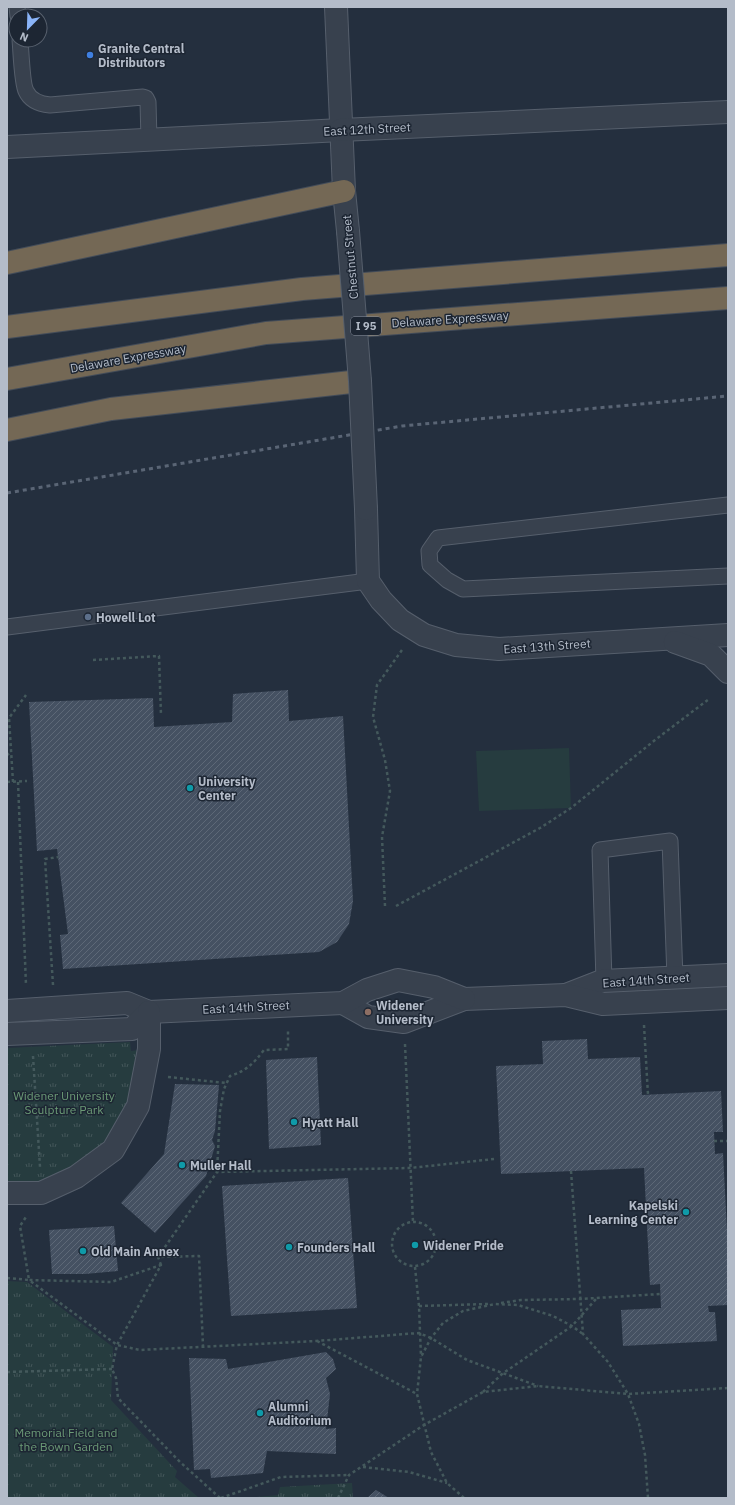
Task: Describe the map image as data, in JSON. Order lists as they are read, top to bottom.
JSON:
{
  "streets": {
    "highway": ["Delaware Expressway", "I 95"],
    "street": [
      "East 12th Street",
      "Chestnut Street",
      "East 13th Street",
      "East 14th Street"
    ]
  },
  "crossings": [
    ["East 12th Street", "Chestnut Street"],
    ["Chestnut Street", "East 13th Street"]
  ],
  "parks": ["Widener University Sculpture Park", "Memorial Field and the Bown Garden"],
  "places": [
    "Granite Central Distributors",
    "Howell Lot",
    "University Center",
    "Widener University",
    "Hyatt Hall",
    "Muller Hall",
    "Kapelski Learning Center",
    "Widener Pride",
    "Founders Hall",
    "Old Main Annex",
    "Alumni Auditorium"
  ],
  "north": "bottom left"
}
